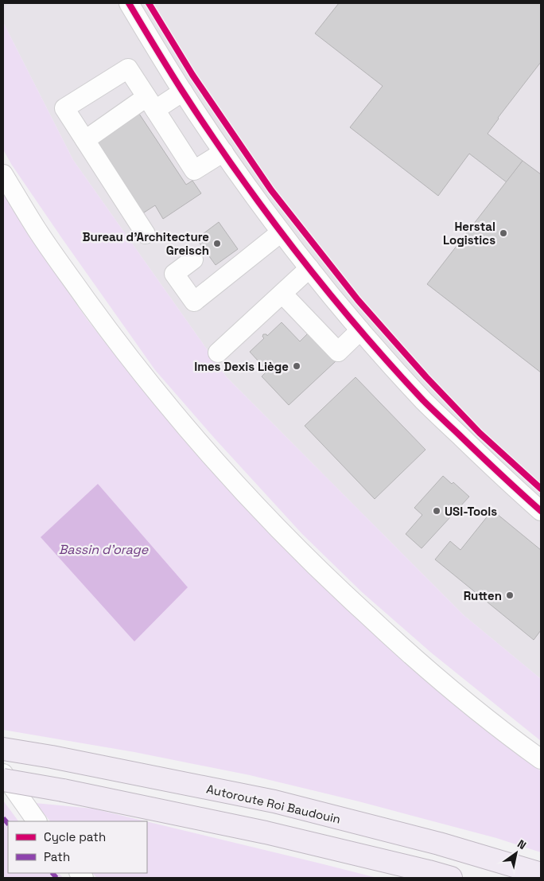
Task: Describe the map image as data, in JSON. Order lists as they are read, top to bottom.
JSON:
{
  "streets": {
    "highway": ["Autoroute Roi Baudouin"]
  },
  "water": ["Bassin d'orage"],
  "places": [
    "Herstal Logistics",
    "Bureau d'Architecture Greisch",
    "Imes Dexis Liège",
    "USI-Tools",
    "Rutten"
  ],
  "legend": ["Cycle path", "Path"],
  "north": "top right"
}
